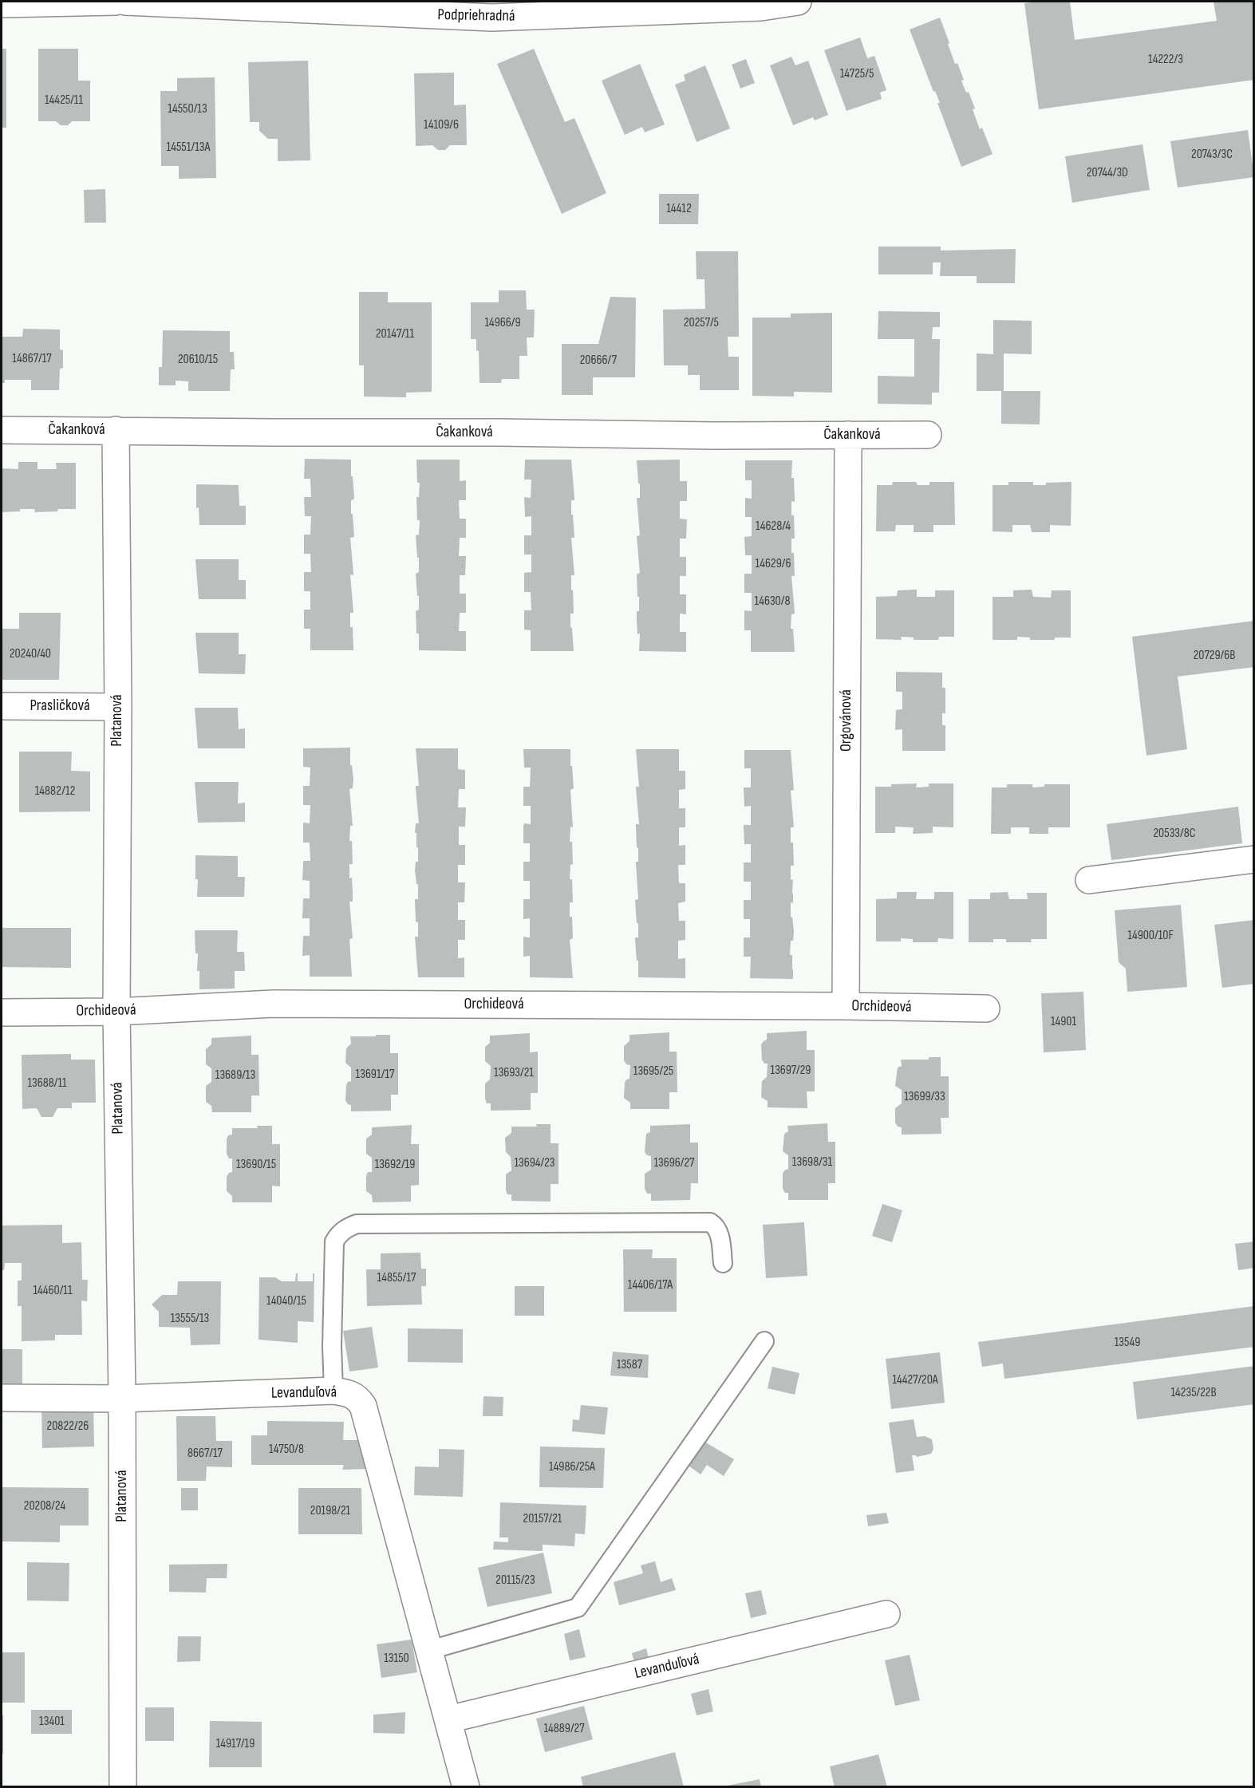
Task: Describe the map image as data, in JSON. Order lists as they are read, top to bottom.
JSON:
{
  "streets": {
    "street": [
      "Podpriehradná",
      "Čakanková",
      "Prasličková",
      "Platanová",
      "Orgovánová",
      "Orchideová",
      "Levanduľová"
    ]
  },
  "crossings": [
    ["Čakanková", "Platanová"],
    ["Čakanková", "Orgovánová"],
    ["Prasličková", "Platanová"],
    ["Platanová", "Orchideová"],
    ["Platanová", "Levanduľová"],
    ["Orgovánová", "Orchideová"]
  ],
  "house_numbers": [
    "14222/3",
    "14725/5",
    "14425/11",
    "14550/13",
    "14109/6",
    "14551/13A",
    "20743/3C",
    "20744/3D",
    "14412",
    "14966/9",
    "20257/5",
    "20147/11",
    "14867/17",
    "20610/15",
    "20666/7",
    "14628/4",
    "14629/6",
    "14630/8",
    "20240/40",
    "20729/6B",
    "14882/12",
    "20533/8C",
    "14900/10F",
    "14901",
    "13697/29",
    "13695/25",
    "13693/21",
    "13691/17",
    "13689/13",
    "13688/11",
    "13699/33",
    "13698/31",
    "13694/23",
    "13696/27",
    "13690/15",
    "13692/19",
    "14855/17",
    "14406/17A",
    "14460/11",
    "14040/15",
    "13555/13",
    "13549",
    "13587",
    "14427/20A",
    "14235/22B",
    "20822/26",
    "14750/8",
    "8667/17",
    "14986/25A",
    "20208/24",
    "20198/21",
    "20157/21",
    "20115/23",
    "13150",
    "13401",
    "14889/27",
    "14917/19"
  ]
}
